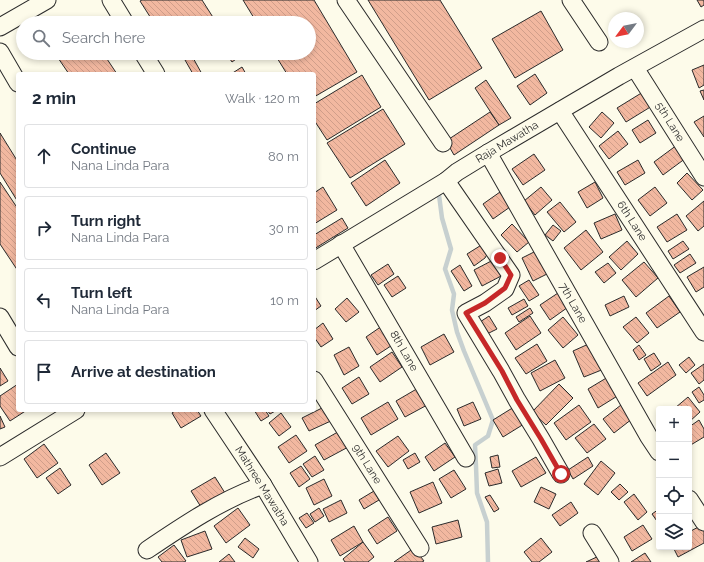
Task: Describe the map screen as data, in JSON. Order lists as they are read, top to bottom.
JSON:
{
  "streets": {
    "street": [
      "5th Lane",
      "Raja Mawatha",
      "6th Lane",
      "7th Lane",
      "8th Lane",
      "9th Lane",
      "Mathree Mawatha"
    ]
  },
  "crossings": [
    ["5th Lane", "Raja Mawatha"],
    ["Raja Mawatha", "6th Lane"],
    ["Raja Mawatha", "7th Lane"],
    ["Raja Mawatha", "8th Lane"]
  ],
  "north": "bottom left",
  "page": {
    "search": "Search here",
    "heading": ["2 min", "Walk · 120 m"],
    "list": [
      ["Continue", "Nana Linda Para", "80 m"],
      ["Turn right", "Nana Linda Para", "30 m"],
      ["Turn left", "Nana Linda Para", "10 m"],
      "Arrive at destination"
    ],
    "map_buttons": ["+", "−"]
  }
}
